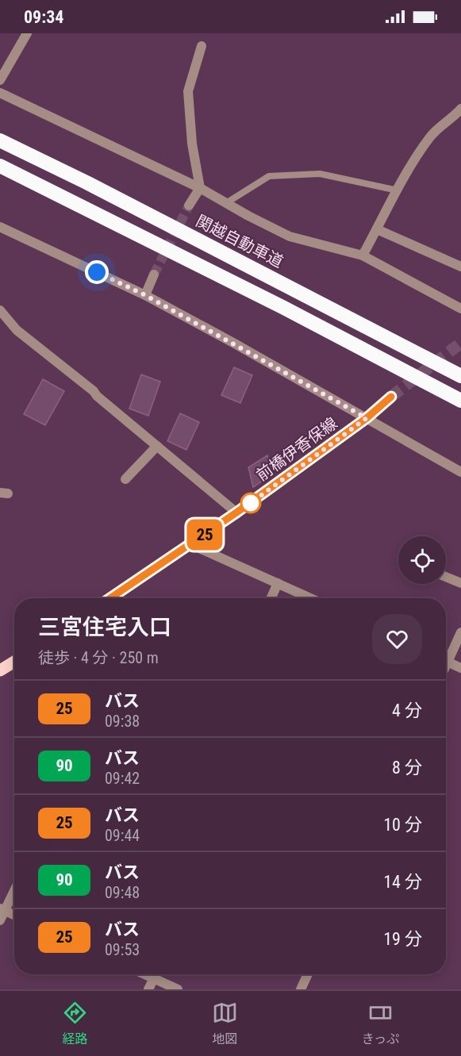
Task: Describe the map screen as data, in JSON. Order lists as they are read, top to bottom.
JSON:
{
  "streets": {
    "highway": ["関越自動車道"],
    "main road": ["前橋伊香保線"]
  },
  "lines": ["bus line 25"],
  "page": {
    "status": "09:34",
    "on_map": "25",
    "heading": ["三宮住宅入口", "徒歩 · 4 分 · 250 m"],
    "list": [
      {
        "mark": "25",
        "name": "バス",
        "note": "09:38",
        "value": "4 分"
      },
      {
        "mark": "90",
        "name": "バス",
        "note": "09:42",
        "value": "8 分"
      },
      {
        "mark": "25",
        "name": "バス",
        "note": "09:44",
        "value": "10 分"
      },
      {
        "mark": "90",
        "name": "バス",
        "note": "09:48",
        "value": "14 分"
      },
      {
        "mark": "25",
        "name": "バス",
        "note": "09:53",
        "value": "19 分"
      }
    ],
    "tabs": ["経路", "地図", "きっぷ"]
  }
}
